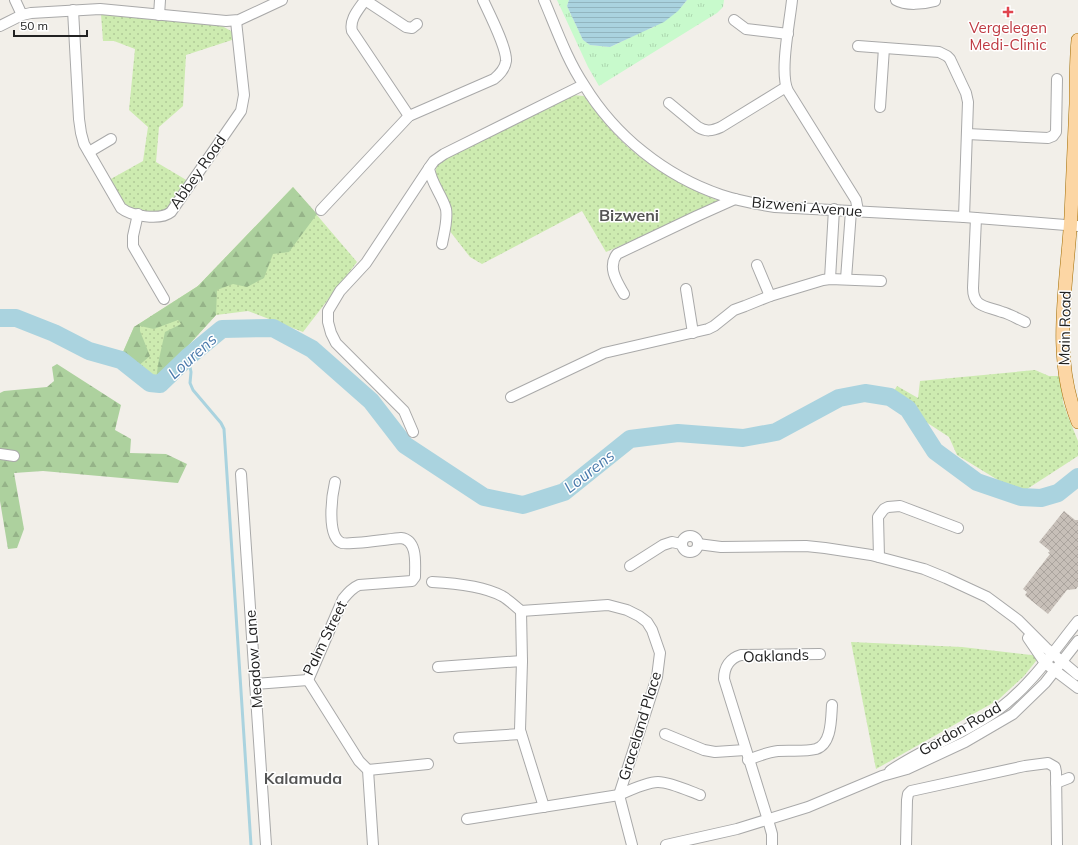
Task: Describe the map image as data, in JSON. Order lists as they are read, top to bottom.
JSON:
{
  "streets": {
    "main road": ["Main Road"],
    "street": [
      "Abbey Road",
      "Bizweni Avenue",
      "Palm Street",
      "Oaklands",
      "Meadow Lane",
      "Graceland Place",
      "Gordon Road"
    ]
  },
  "crossings": [
    ["Bizweni Avenue", "Main Road"],
    ["Palm Street", "Meadow Lane"],
    ["Oaklands", "Gordon Road"]
  ],
  "districts": ["Bizweni", "Kalamuda"],
  "water": ["Lourens"],
  "places": {
    "health": ["Vergelegen Medi-Clinic"]
  },
  "scale_bar": "50 m"
}
